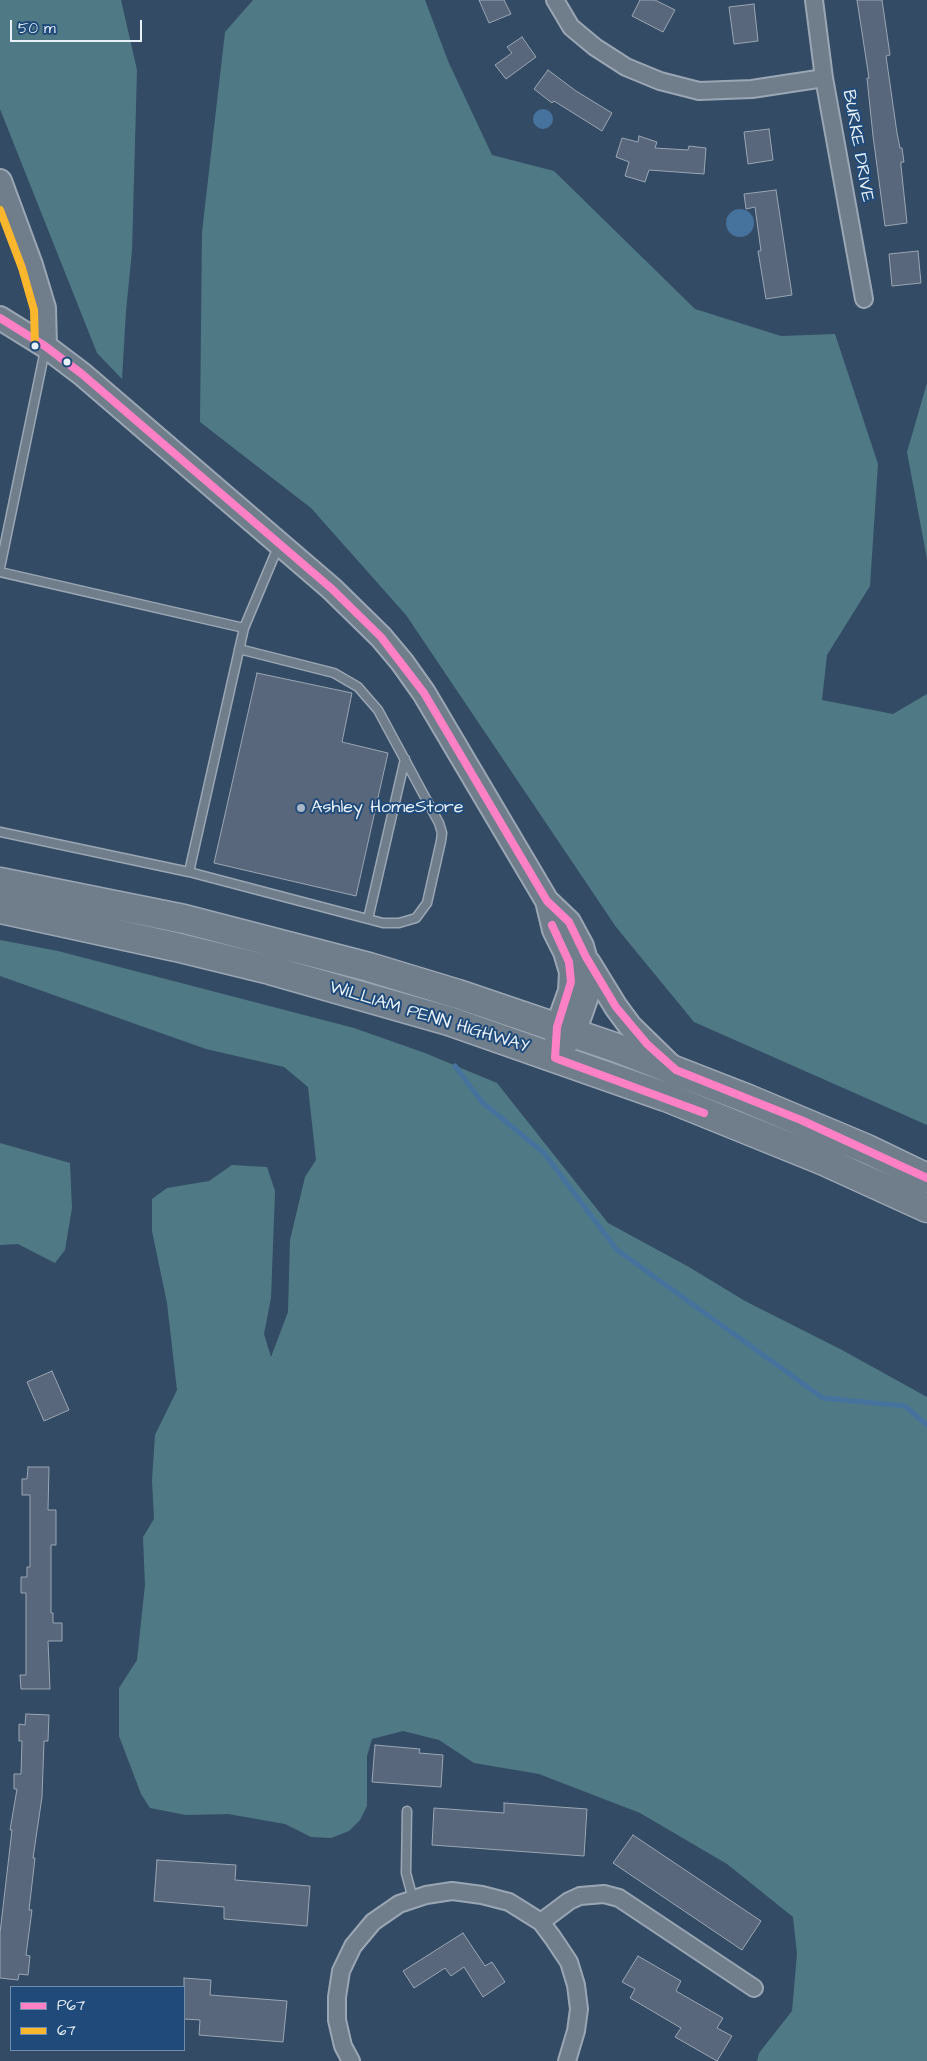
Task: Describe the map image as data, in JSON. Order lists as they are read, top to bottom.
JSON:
{
  "streets": {
    "highway": ["WILLIAM PENN HIGHWAY"],
    "street": ["BURKE DRIVE"]
  },
  "places": ["Ashley HomeStore"],
  "lines": ["transit line 67", "transit line P67"],
  "legend": ["P67", "67"],
  "scale_bar": "50 m"
}
